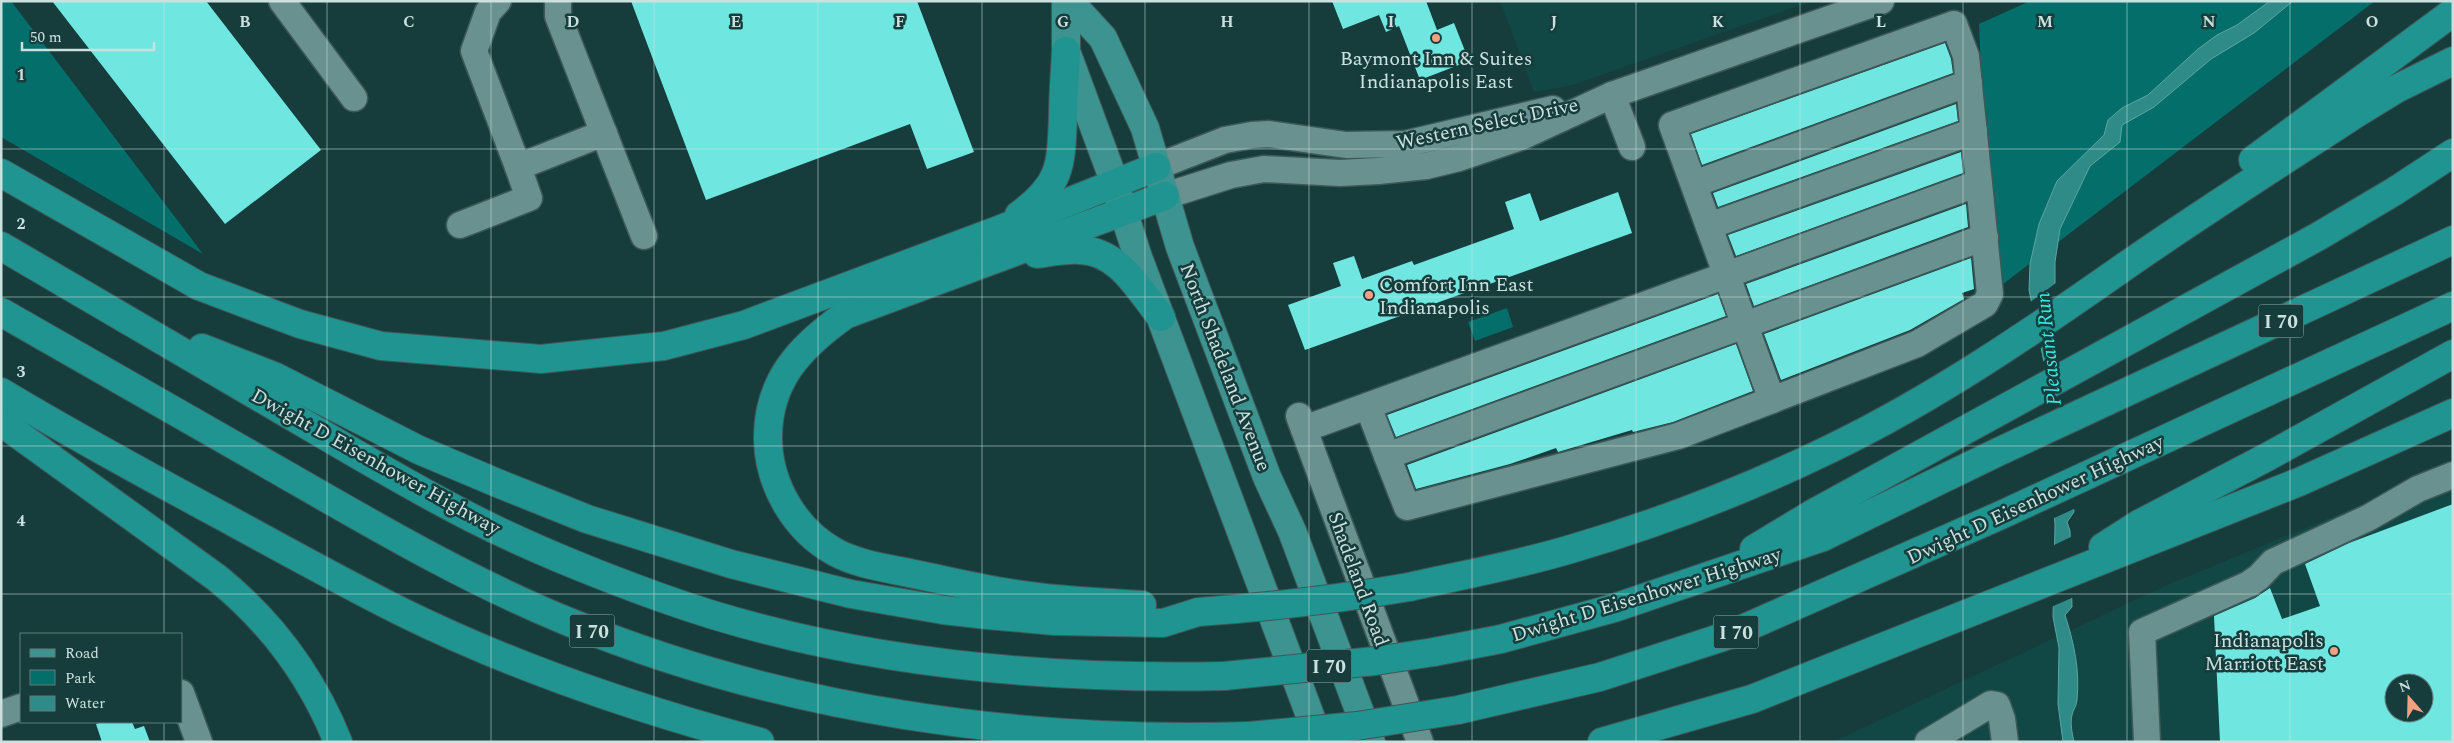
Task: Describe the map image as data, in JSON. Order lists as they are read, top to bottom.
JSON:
{
  "streets": {
    "highway": ["I 70", "Dwight D Eisenhower Highway"],
    "main road": ["North Shadeland Avenue"],
    "street": ["Western Select Drive", "Shadeland Road"]
  },
  "crossings": [
    ["Western Select Drive", "North Shadeland Avenue"]
  ],
  "water": ["Pleasant Run"],
  "places": ["Baymont Inn & Suites Indianapolis East", "Comfort Inn East Indianapolis", "Indianapolis Marriott East"],
  "legend": ["Road", "Park", "Water"],
  "scale_bar": "50 m",
  "north": "top",
  "grid": {
    "columns": [
      "B",
      "C",
      "D",
      "E",
      "F",
      "G",
      "H",
      "I",
      "J",
      "K",
      "L",
      "M",
      "N",
      "O"
    ],
    "rows": [
      "1",
      "2",
      "3",
      "4"
    ]
  }
}
